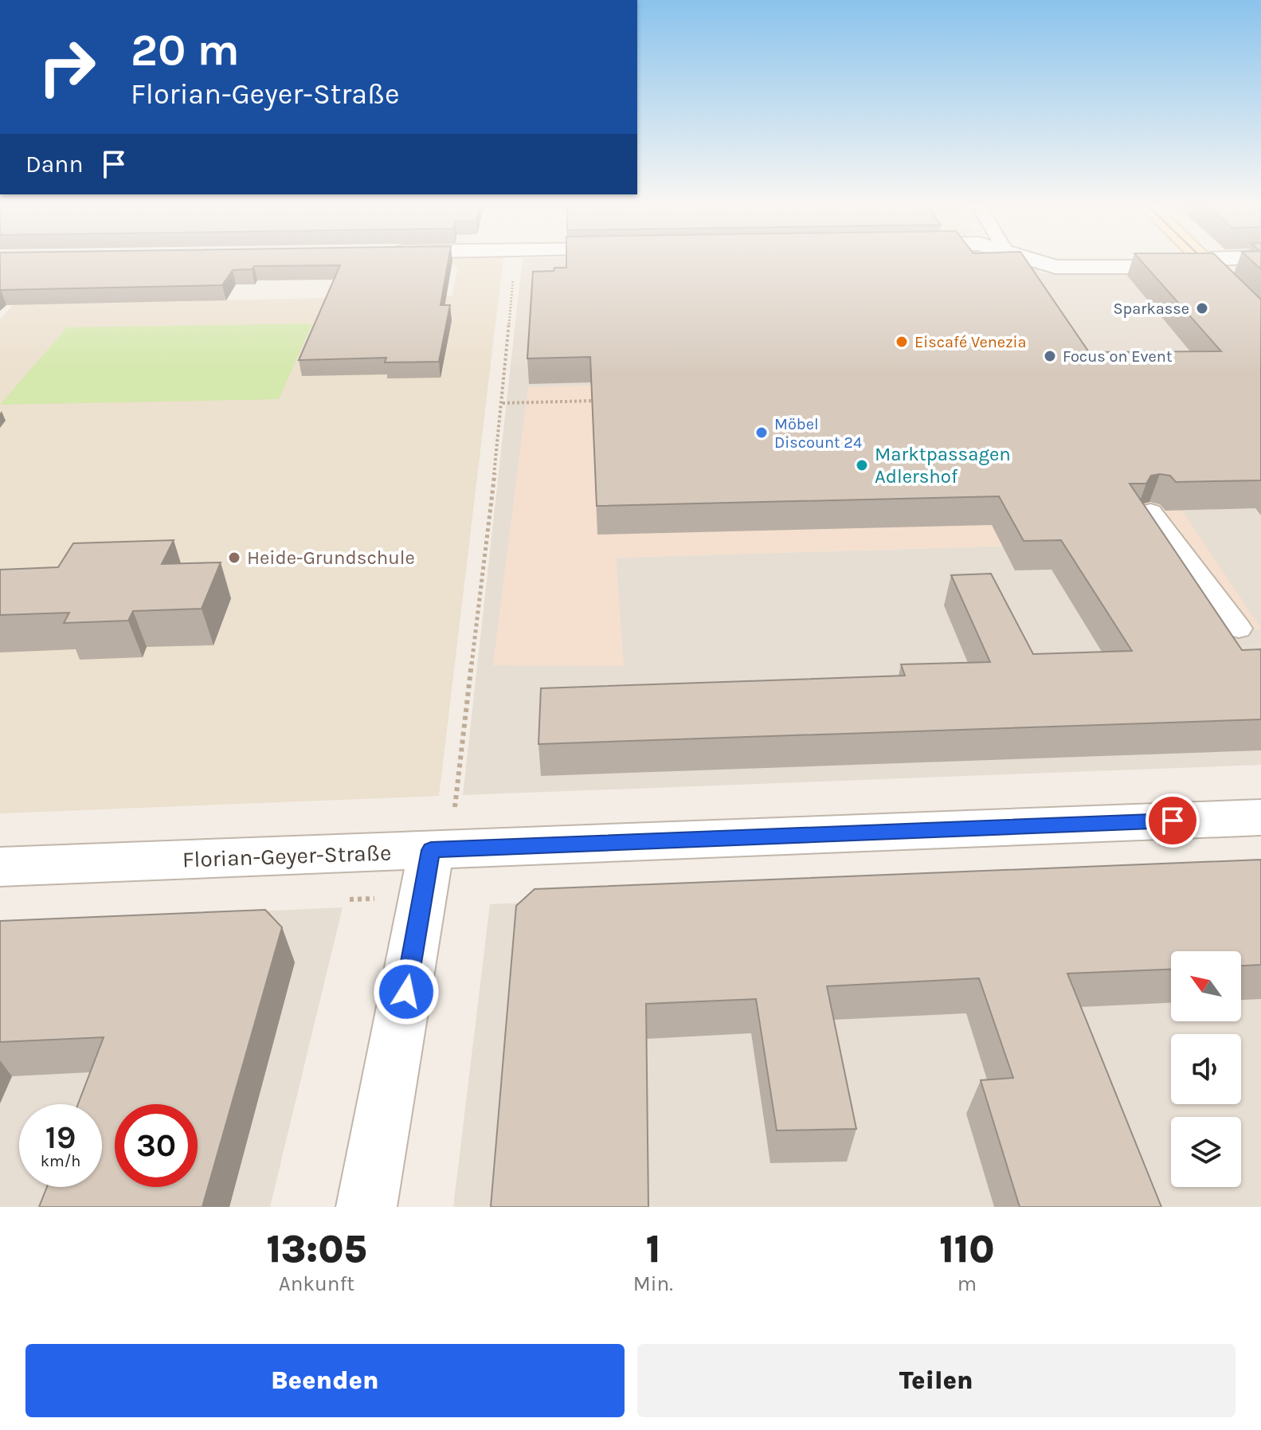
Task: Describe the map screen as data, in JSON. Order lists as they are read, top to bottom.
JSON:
{
  "streets": {
    "street": ["Florian-Geyer-Straße"]
  },
  "places": [
    "Sparkasse",
    "Eiscafé Venezia",
    "Focus on Event",
    "Möbel Discount 24",
    "Marktpassagen Adlershof",
    "Heide-Grundschule"
  ],
  "north": "top left",
  "page": {
    "turn": ["20 m", "Florian-Geyer-Straße"],
    "then": "Dann",
    "speed": "19 km/h",
    "limit": "30",
    "eta": [
      "13:05",
      "Ankunft",
      "1",
      "Min.",
      "110",
      "m"
    ],
    "buttons": ["Beenden", "Teilen"]
  }
}
